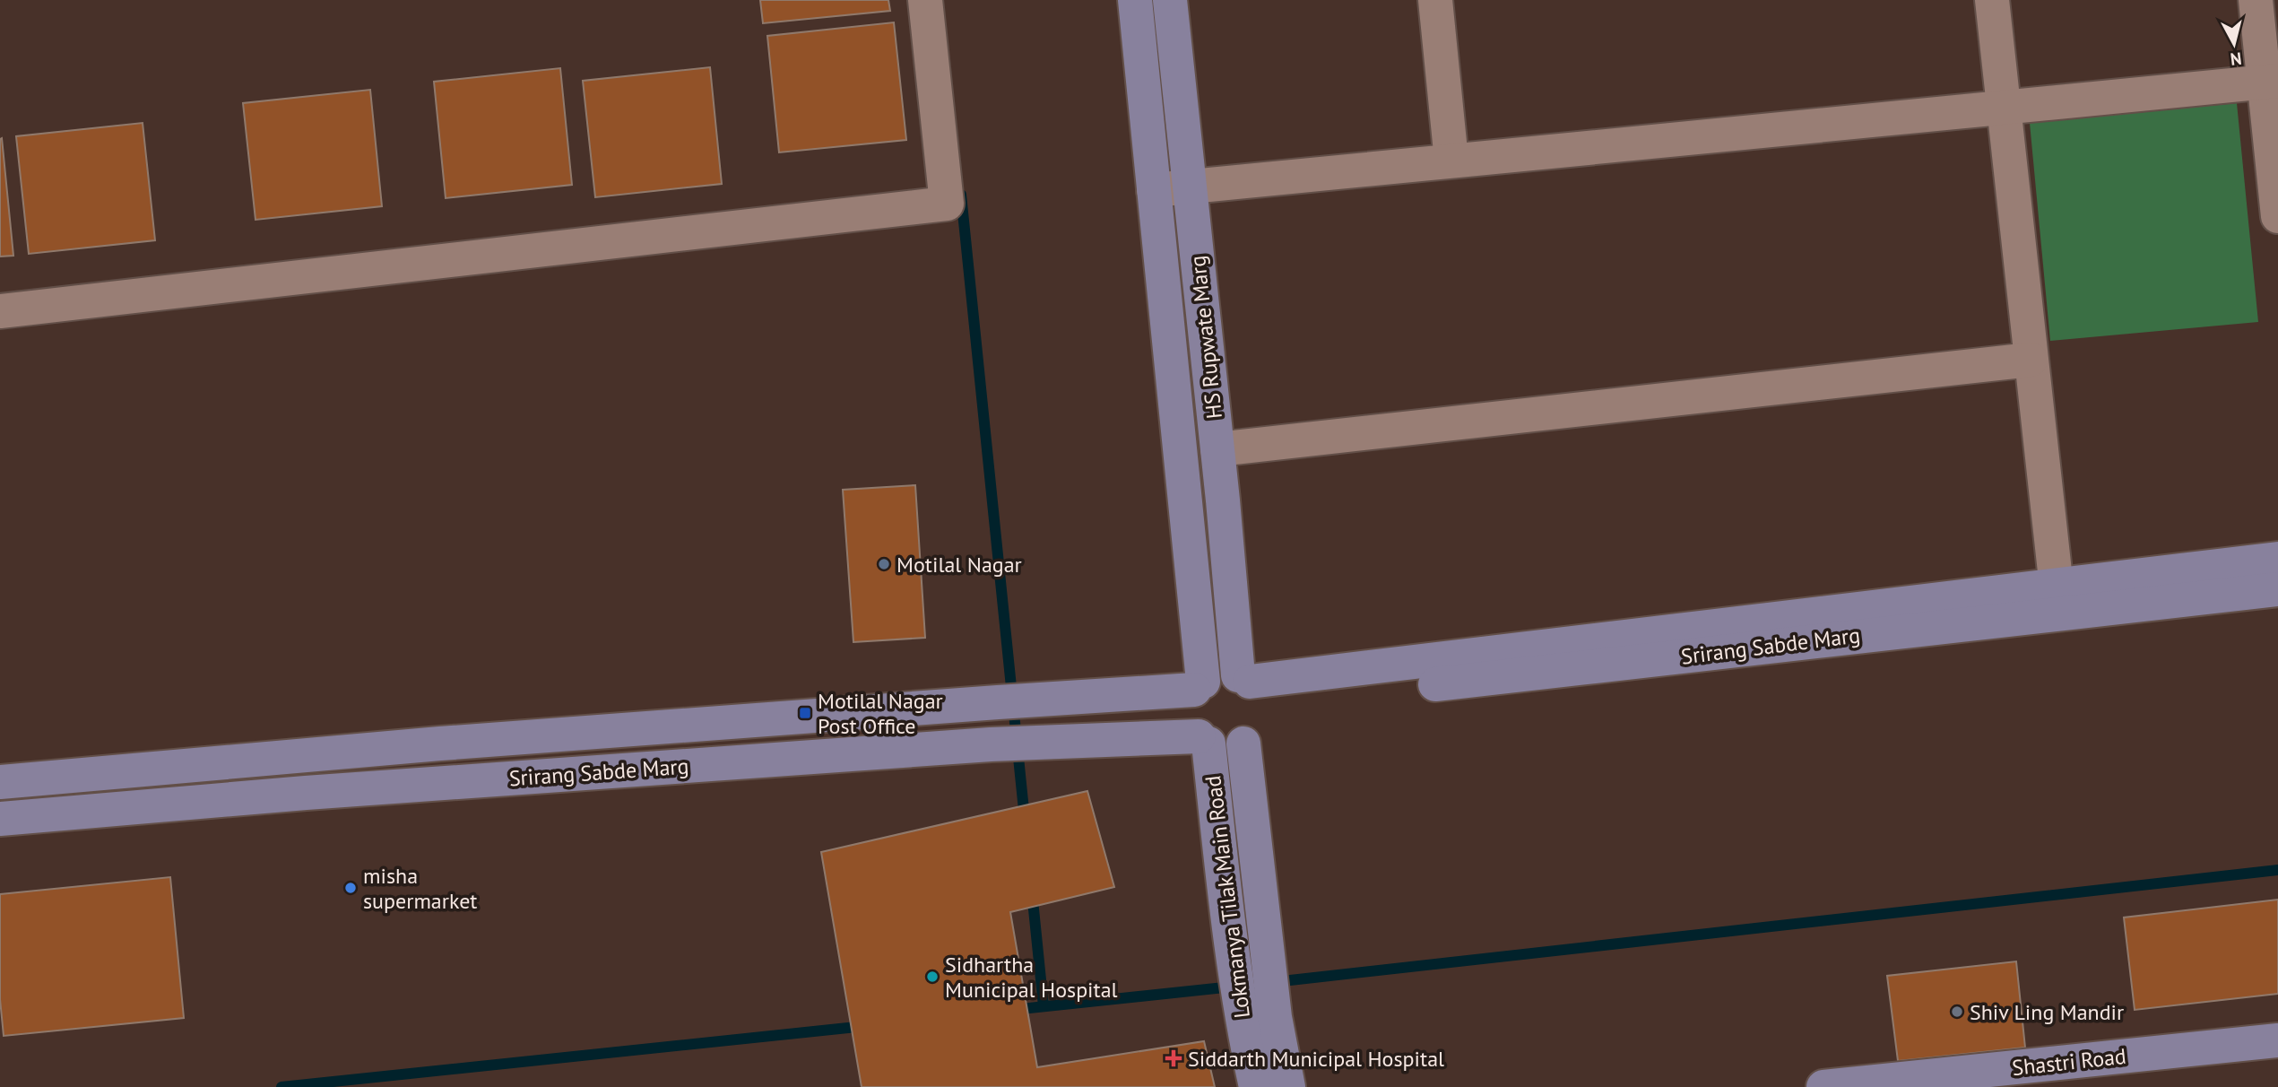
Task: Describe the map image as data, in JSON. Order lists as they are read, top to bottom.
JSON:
{
  "streets": {
    "street": [
      "HS Rupwate Marg",
      "Srirang Sabde Marg",
      "Lokmanya Tilak Main Road",
      "Shastri Road"
    ]
  },
  "crossings": [
    ["HS Rupwate Marg", "Srirang Sabde Marg"],
    ["HS Rupwate Marg", "Lokmanya Tilak Main Road"],
    ["Srirang Sabde Marg", "Lokmanya Tilak Main Road"]
  ],
  "places": {
    "other": [
      "Motilal Nagar",
      "misha supermarket",
      "Sidhartha Municipal Hospital",
      "Shiv Ling Mandir"
    ],
    "transit": ["Motilal Nagar Post Office"],
    "health": ["Siddarth Municipal Hospital"]
  },
  "north": "bottom"
}
